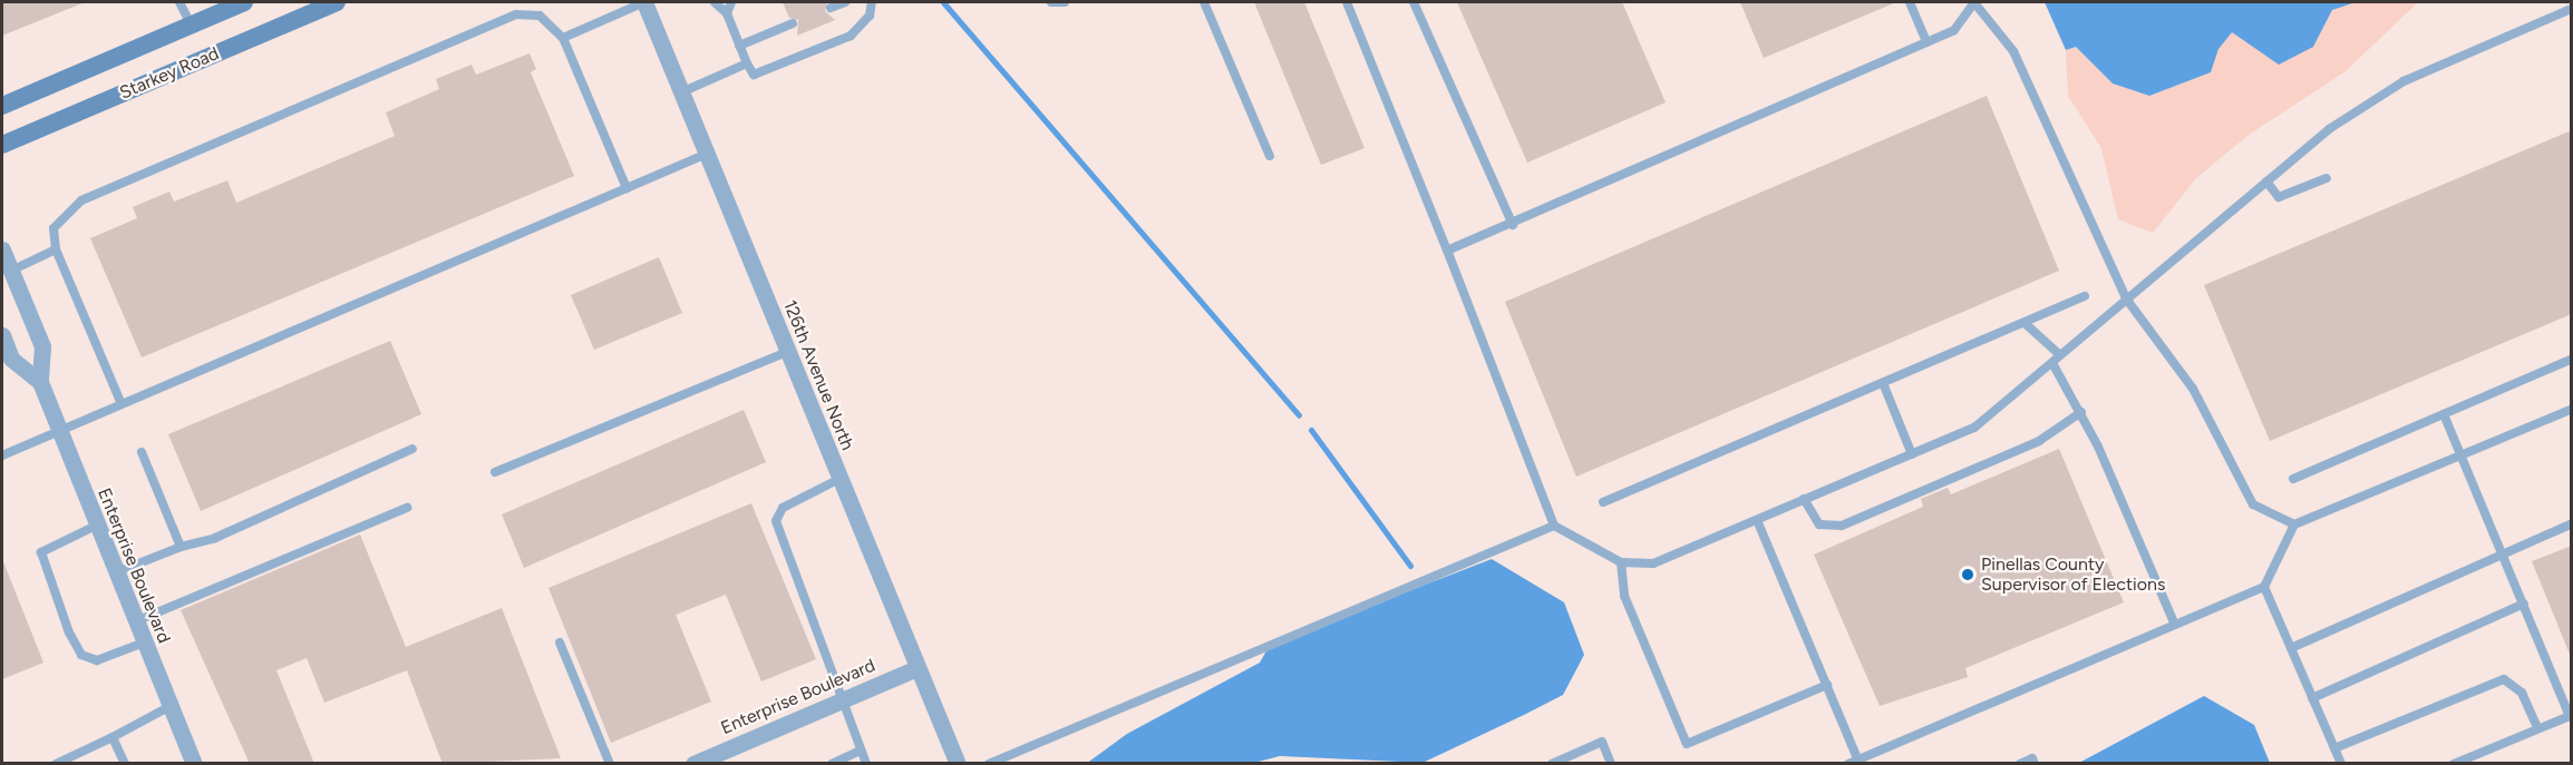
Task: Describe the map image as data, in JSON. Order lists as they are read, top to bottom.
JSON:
{
  "streets": {
    "main road": ["Starkey Road"],
    "street": ["126th Avenue North", "Enterprise Boulevard"]
  },
  "crossings": [
    ["126th Avenue North", "Enterprise Boulevard"]
  ],
  "places": ["Pinellas County Supervisor of Elections"]
}
